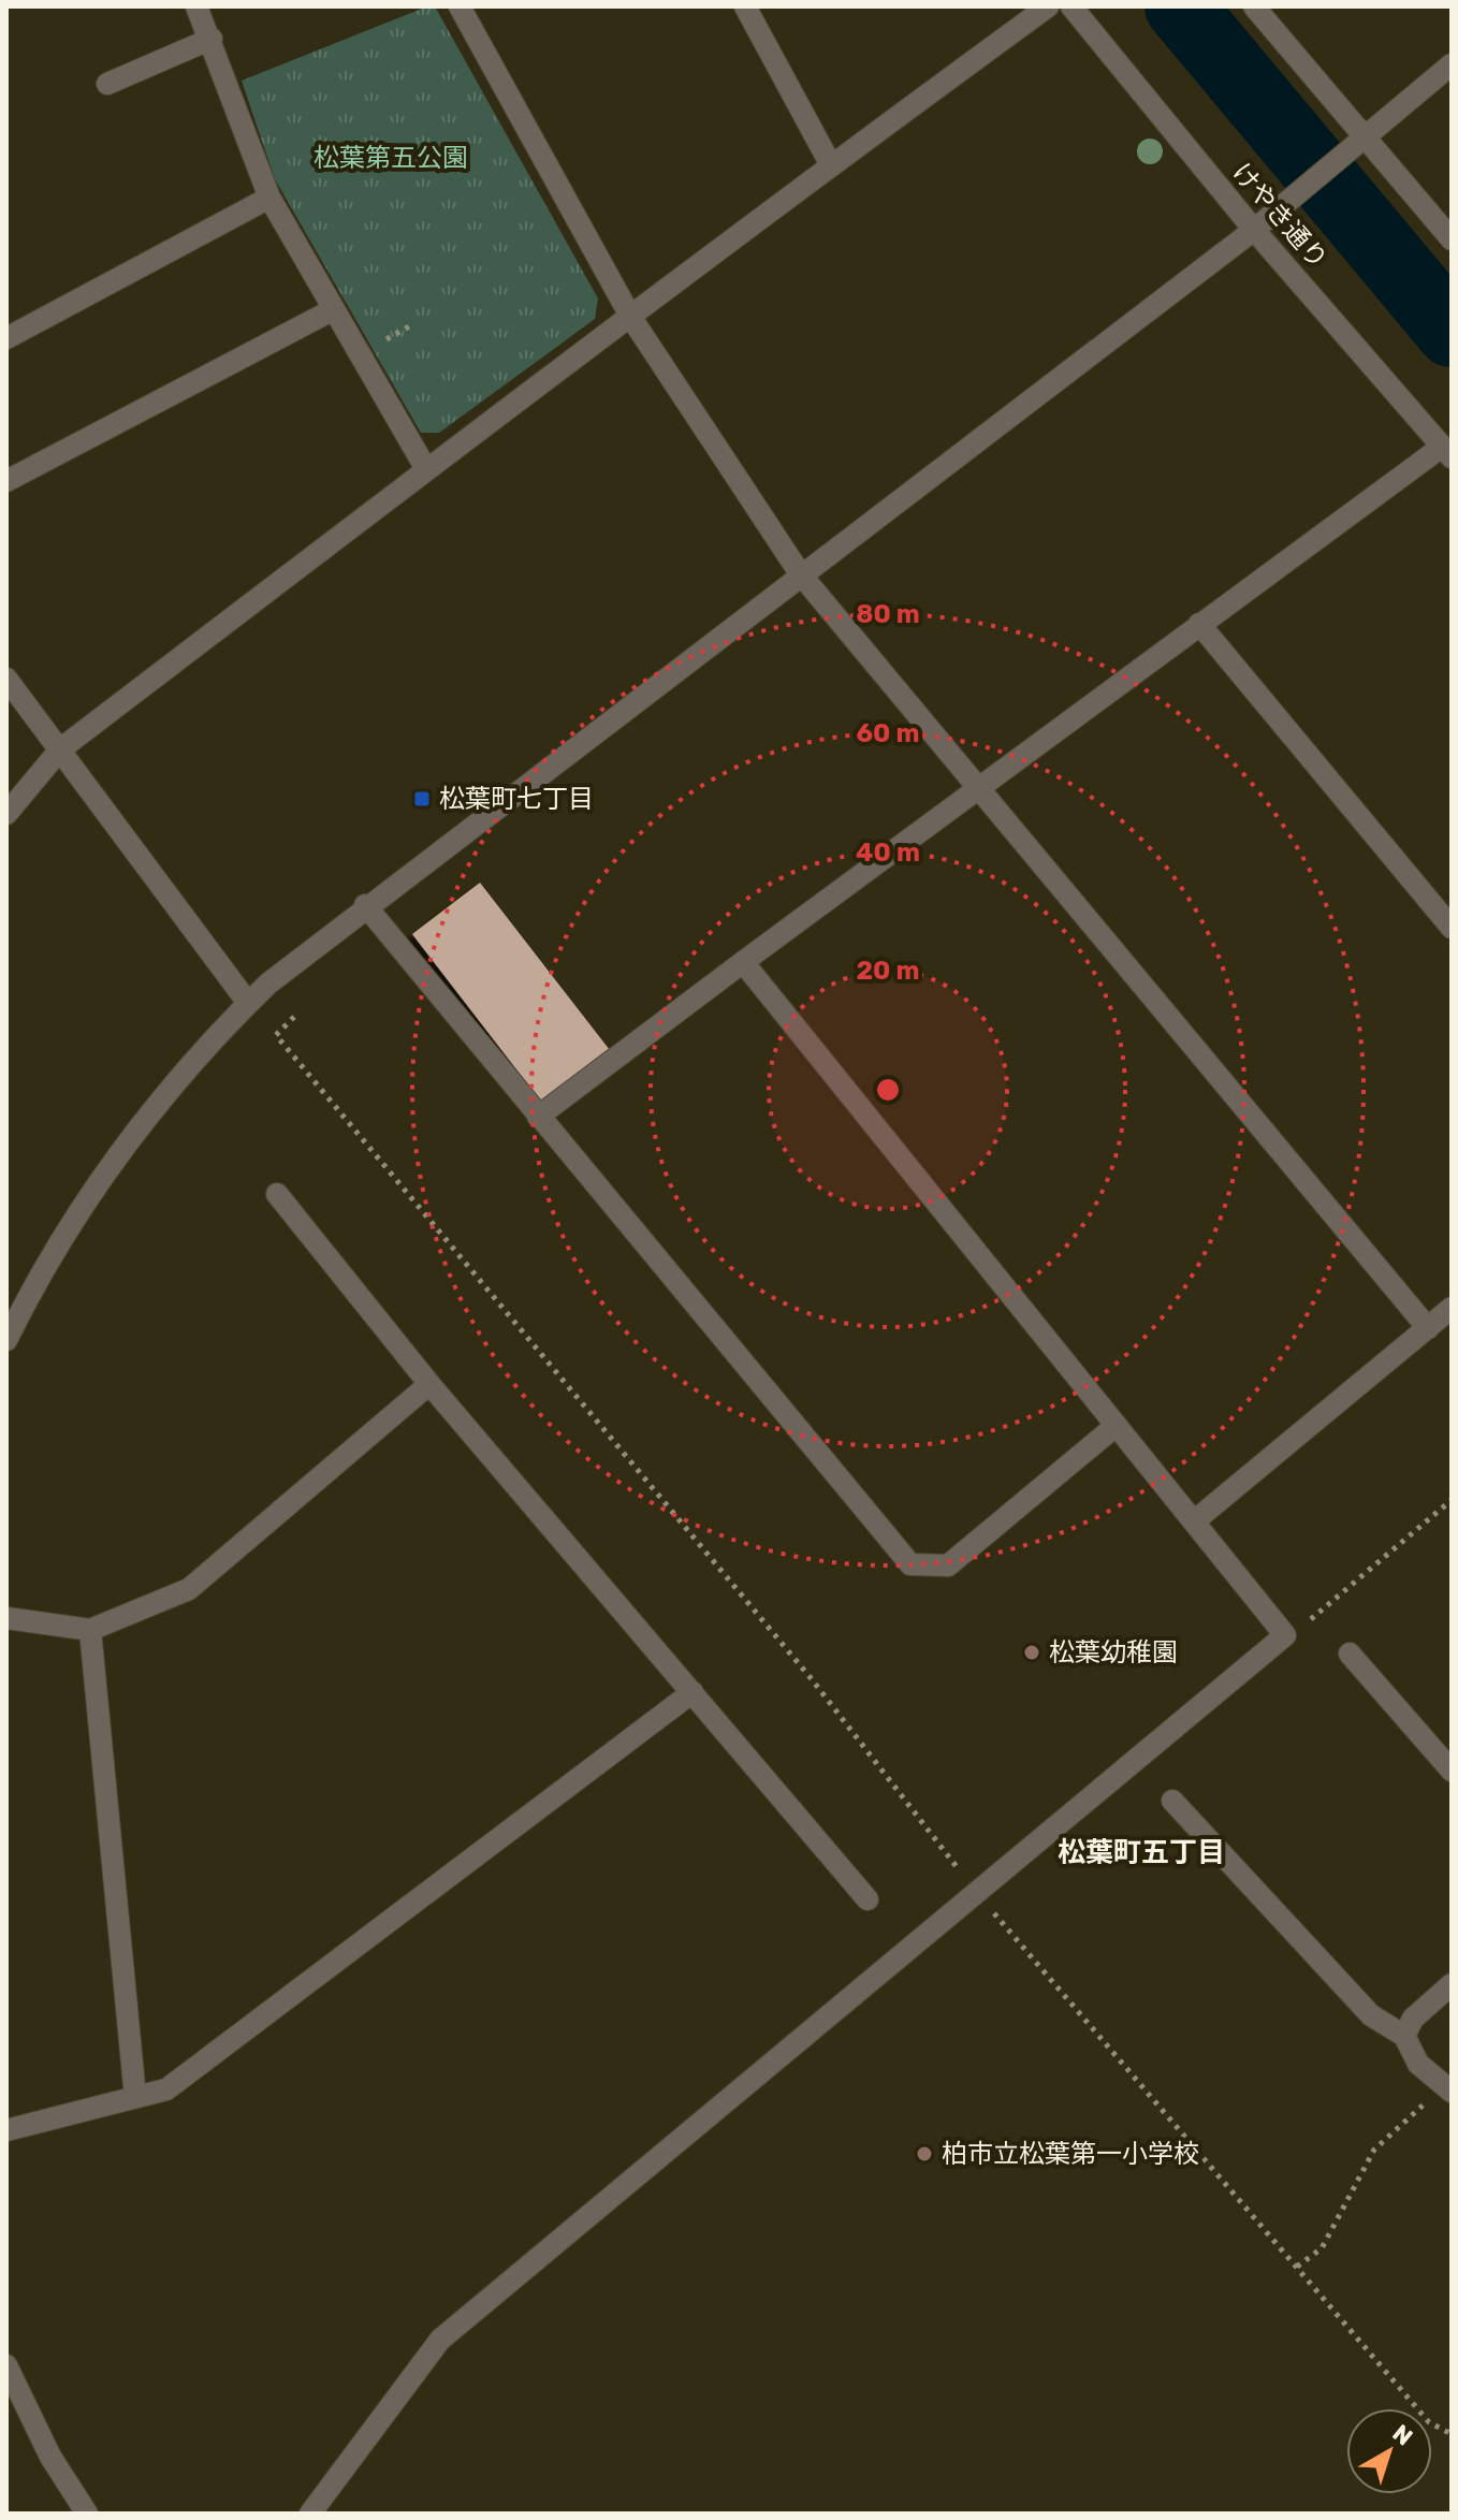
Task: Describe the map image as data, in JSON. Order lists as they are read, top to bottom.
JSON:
{
  "streets": {
    "street": ["けやき通り"]
  },
  "districts": ["松葉町五丁目"],
  "parks": ["松葉第五公園"],
  "places": {
    "transit": ["松葉町七丁目"],
    "other": ["松葉幼稚園", "柏市立松葉第一小学校"]
  },
  "north": "top right",
  "rings": [
    "80 m",
    "60 m",
    "40 m",
    "20 m"
  ]
}
